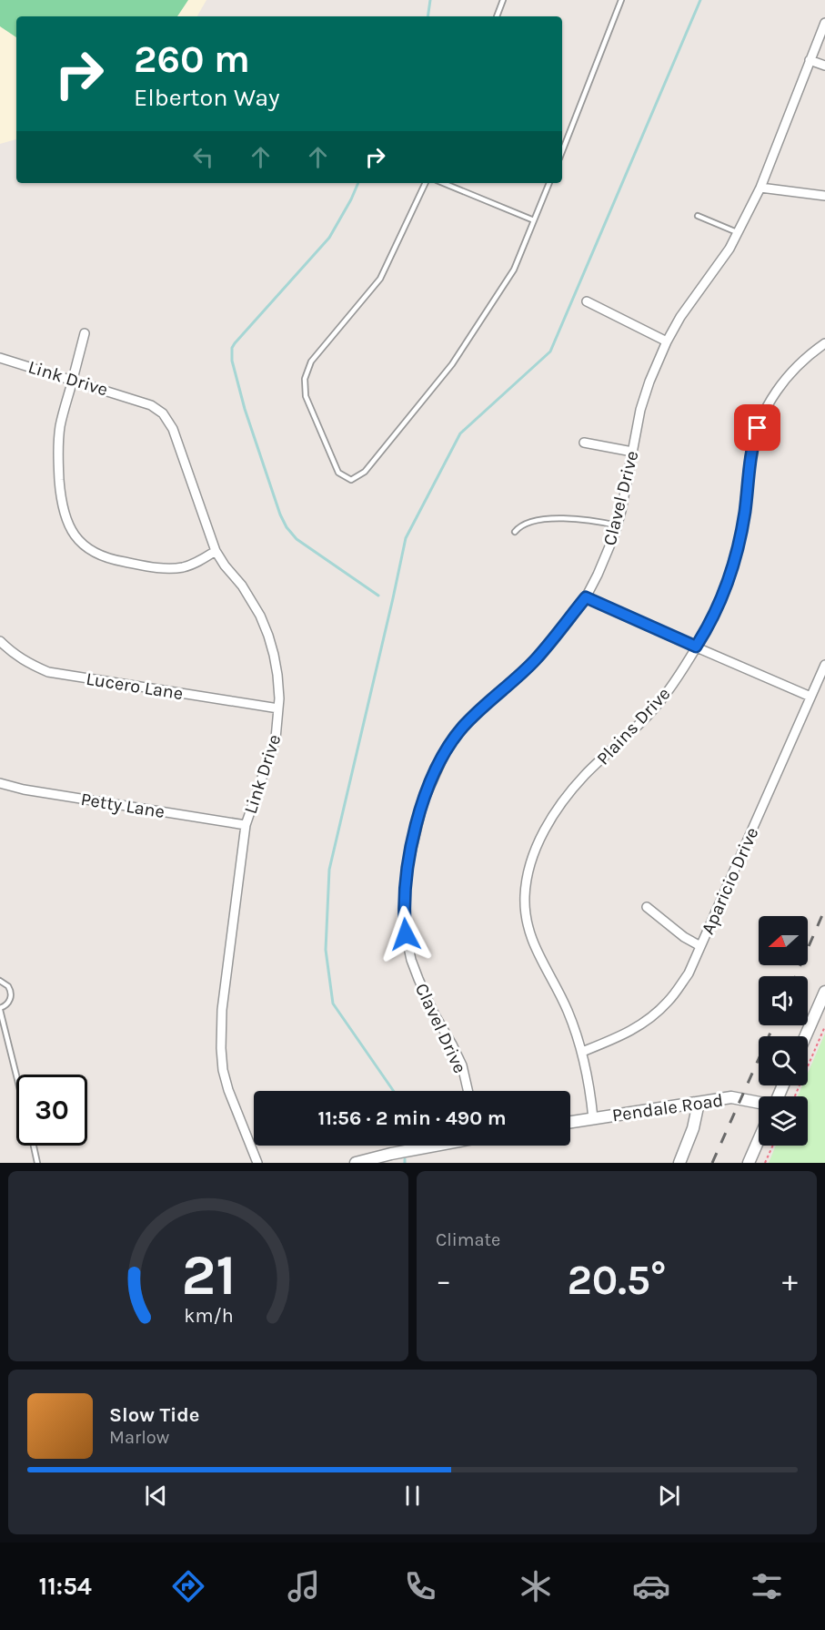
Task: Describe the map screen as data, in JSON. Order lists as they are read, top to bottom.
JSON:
{
  "streets": {
    "street": [
      "Link Drive",
      "Clavel Drive",
      "Lucero Lane",
      "Plains Drive",
      "Petty Lane",
      "Aparicio Drive",
      "Pendale Road"
    ]
  },
  "crossings": [
    ["Link Drive", "Lucero Lane"],
    ["Link Drive", "Petty Lane"],
    ["Plains Drive", "Aparicio Drive"],
    ["Plains Drive", "Pendale Road"]
  ],
  "north": "left",
  "page": {
    "turn": ["260 m", "Elberton Way"],
    "limit": "30",
    "trip": "11:56 · 2 min · 490 m",
    "tile": "Climate",
    "heat": ["−", "20.5°", "+"],
    "song": ["Slow Tide", "Marlow"],
    "tabs": "11:54",
    "gauge": ["21", "km/h"]
  }
}
